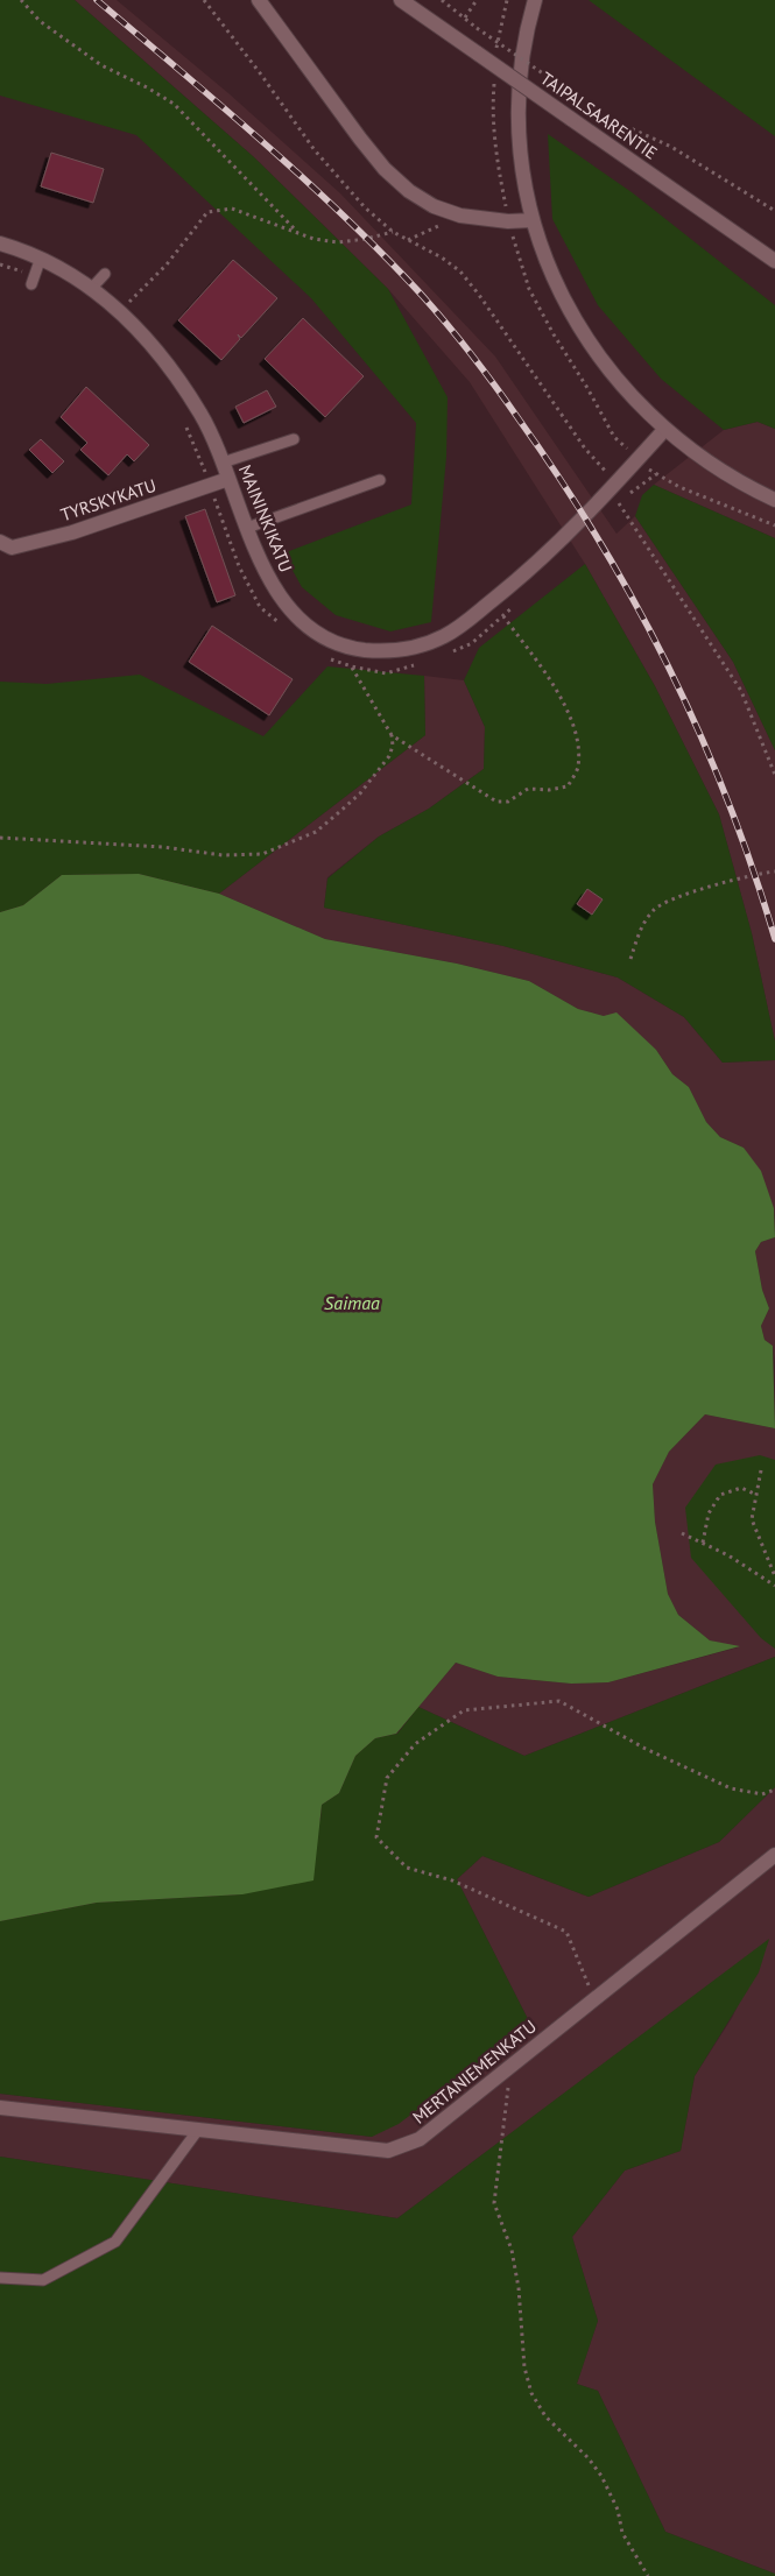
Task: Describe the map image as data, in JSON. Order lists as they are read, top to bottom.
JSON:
{
  "streets": {
    "street": [
      "TAIPALSAARENTIE",
      "TYRSKYKATU",
      "MAININKIKATU",
      "MERTANIEMENKATU"
    ]
  },
  "crossings": [
    ["TYRSKYKATU", "MAININKIKATU"]
  ],
  "water": ["Saimaa"]
}
